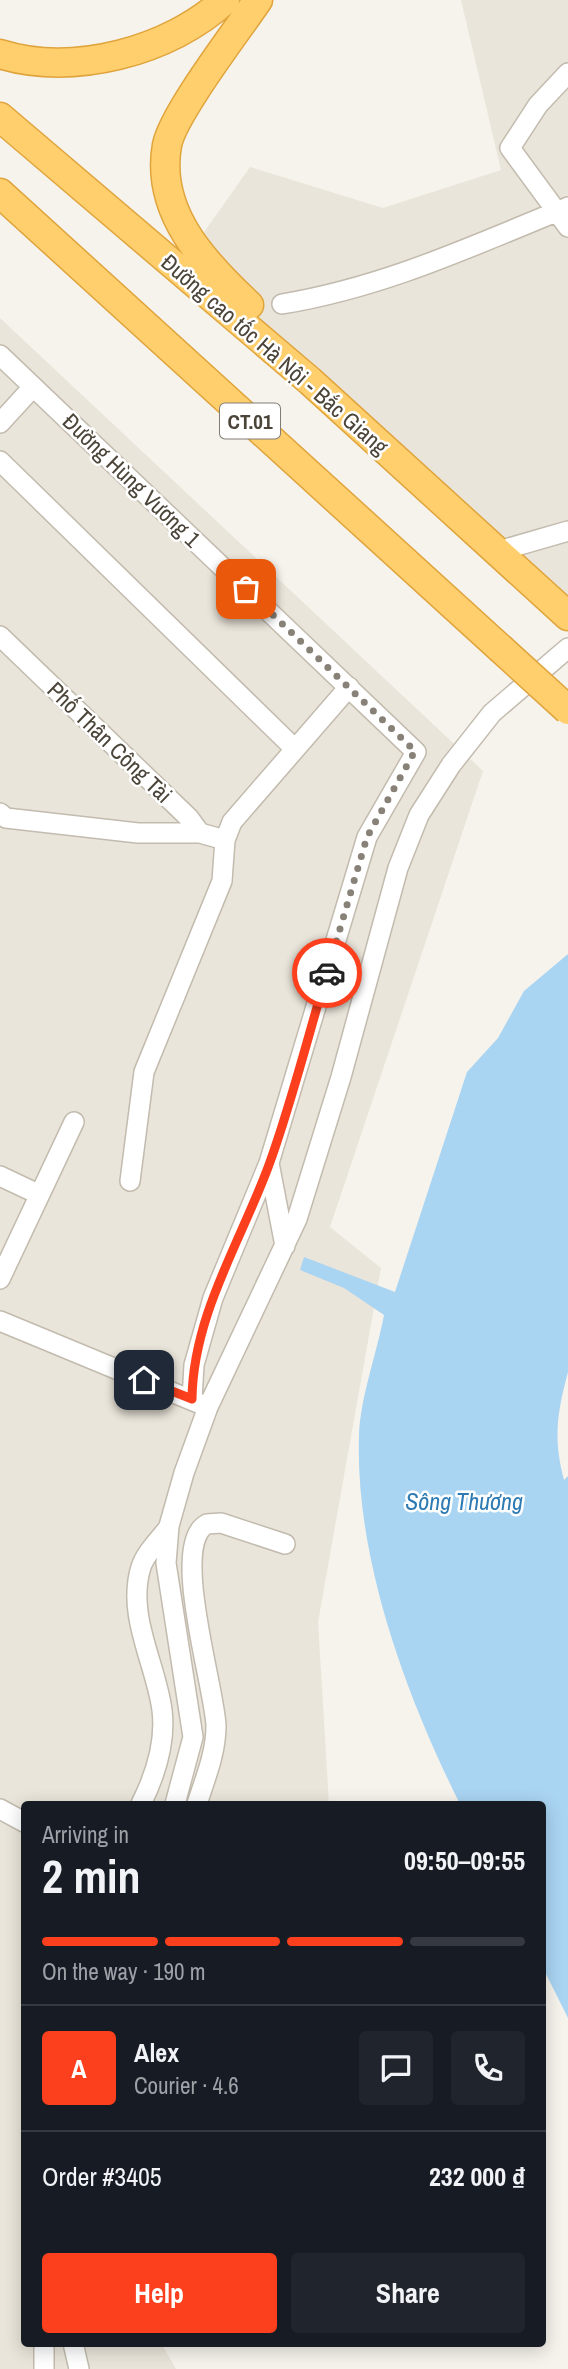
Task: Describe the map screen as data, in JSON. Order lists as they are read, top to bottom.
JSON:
{
  "streets": {
    "highway": ["Đường cao tốc Hà Nội - Bắc Giang", "CT.01"],
    "street": ["Đường Hùng Vương 1", "Phố Thân Công Tài"]
  },
  "water": ["Sông Thương"],
  "page": {
    "heading": ["2 min", "Arriving in", "09:50–09:55"],
    "panel": [
      "Alex",
      "Courier · 4.6",
      "Order #3405",
      "232 000 ₫"
    ],
    "bar": "On the way · 190 m",
    "round": "A",
    "buttons": ["Help", "Share"]
  }
}
